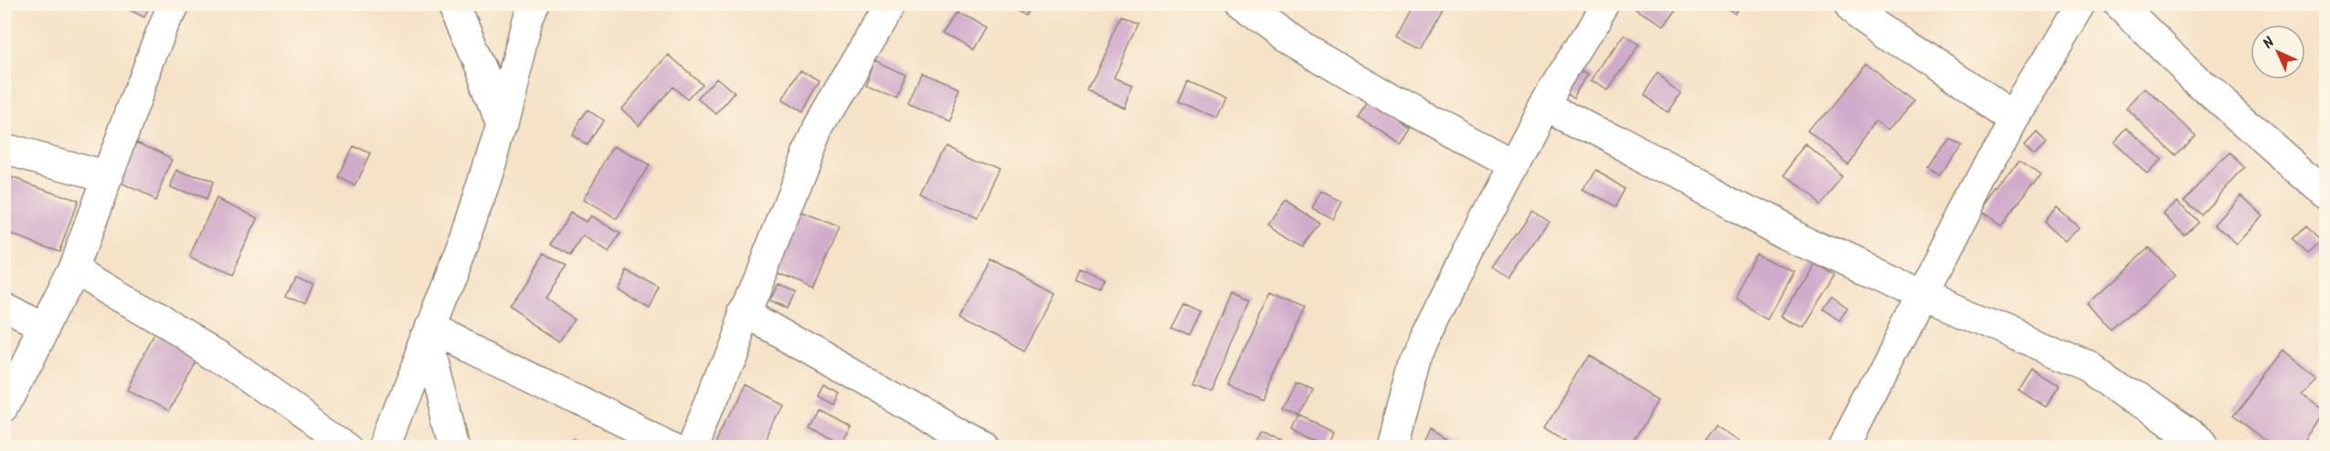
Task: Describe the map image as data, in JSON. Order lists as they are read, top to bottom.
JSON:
{
  "north": "top left"
}
